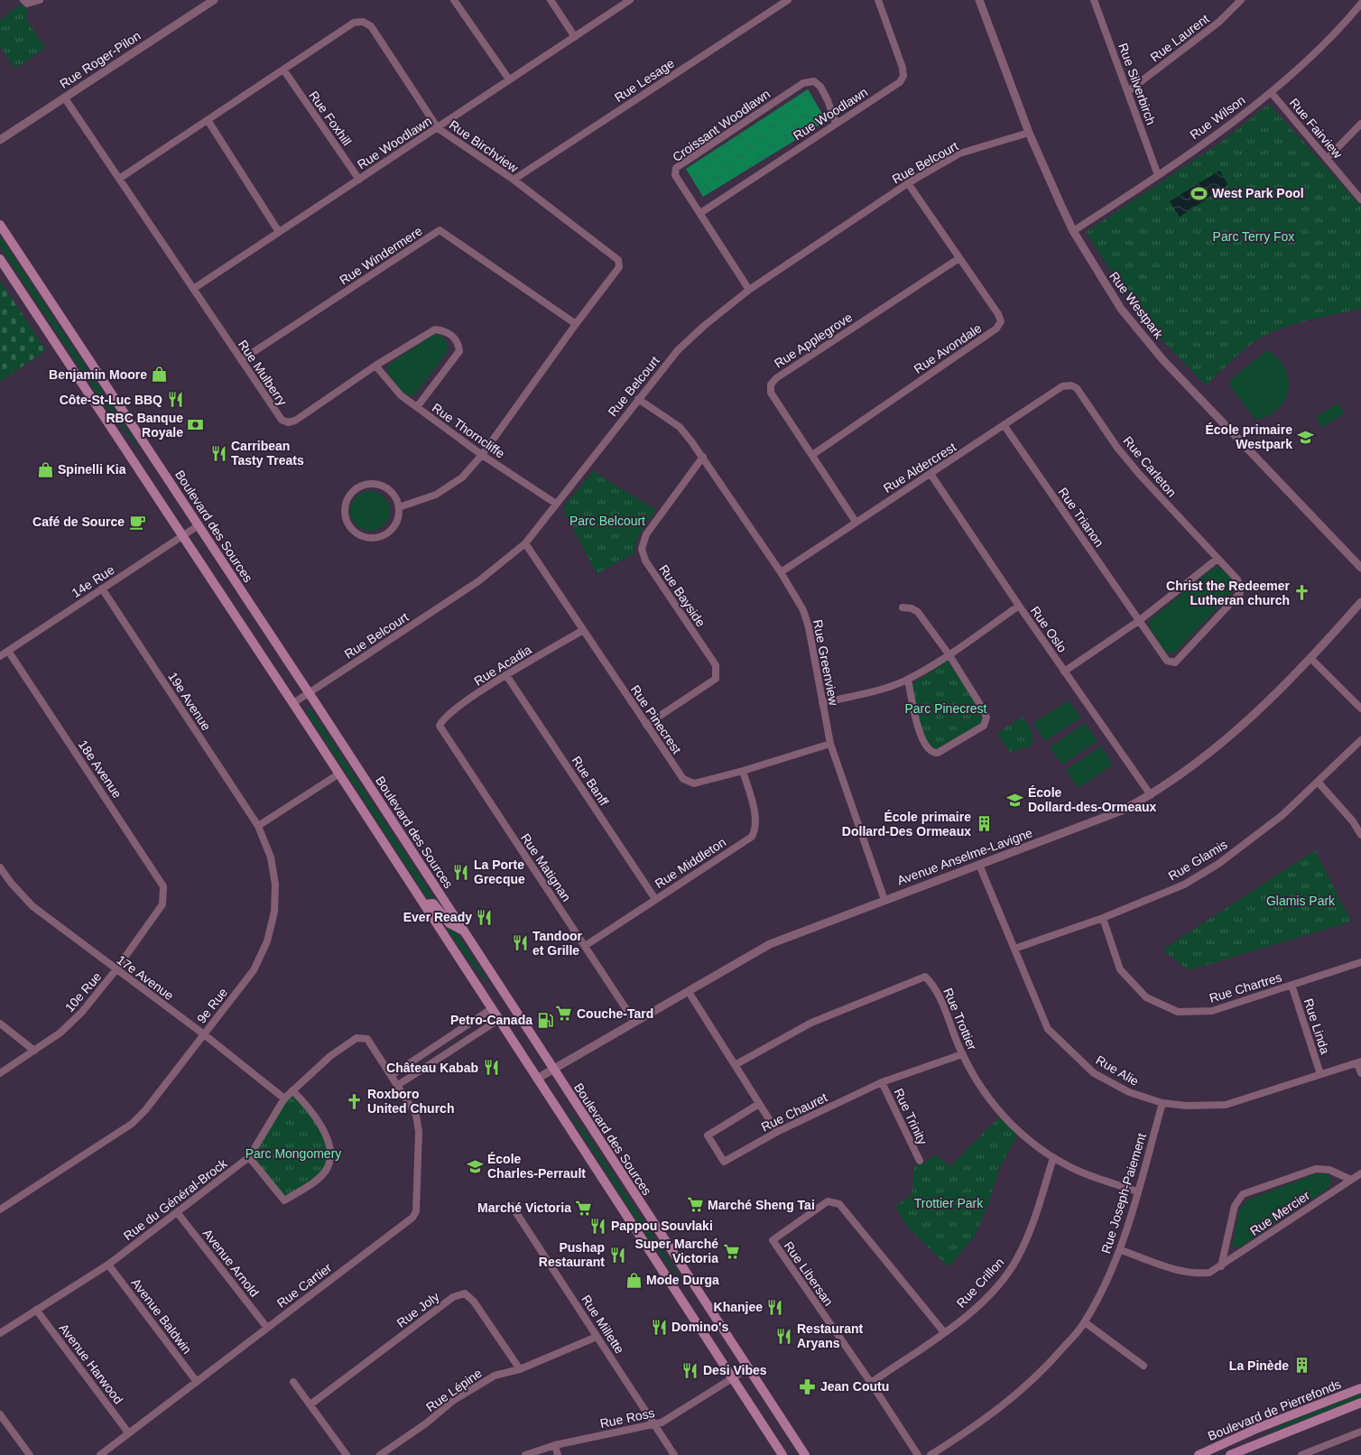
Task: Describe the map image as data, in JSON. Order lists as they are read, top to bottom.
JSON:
{
  "streets": {
    "main road": ["Boulevard des Sources", "Boulevard de Pierrefonds"],
    "street": [
      "Rue Laurent",
      "Rue Roger-Pilon",
      "Rue Lesage",
      "Rue Silverbirch",
      "Rue Woodlawn",
      "Rue Wilson",
      "Rue Foxhill",
      "Croissant Woodlawn",
      "Rue Fairview",
      "Rue Birchview",
      "Rue Belcourt",
      "Rue Windermere",
      "Rue Westpark",
      "Rue Applegrove",
      "Rue Avondale",
      "Rue Mulberry",
      "Rue Thorncliffe",
      "Rue Carleton",
      "Rue Aldercrest",
      "Rue Trianon",
      "14e Rue",
      "Rue Bayside",
      "Rue Oslo",
      "Rue Greenview",
      "Rue Acadia",
      "19e Avenue",
      "Rue Pinecrest",
      "18e Avenue",
      "Rue Banff",
      "Avenue Anselme-Lavigne",
      "Rue Glamis",
      "Rue Middleton",
      "Rue Matignan",
      "17e Avenue",
      "Rue Chartres",
      "10e Rue",
      "9e Rue",
      "Rue Trottier",
      "Rue Linda",
      "Rue Alie",
      "Rue Chauret",
      "Rue Trinity",
      "Rue Joseph-Paiement",
      "Rue du Général-Brock",
      "Rue Mercier",
      "Avenue Arnold",
      "Rue Libersan",
      "Rue Crillon",
      "Rue Cartier",
      "Rue Joly",
      "Avenue Baldwin",
      "Rue Millette",
      "Avenue Harwood",
      "Rue Lépine",
      "Rue Ross"
    ]
  },
  "crossings": [
    ["Rue Laurent", "Rue Silverbirch"],
    ["Rue Roger-Pilon", "Rue Mulberry"],
    ["Rue Lesage", "Rue Birchview"],
    ["Rue Silverbirch", "Rue Wilson"],
    ["Rue Woodlawn", "Rue Foxhill"],
    ["Rue Woodlawn", "Croissant Woodlawn"],
    ["Rue Woodlawn", "Rue Birchview"],
    ["Rue Woodlawn", "Rue Mulberry"],
    ["Rue Wilson", "Rue Fairview"],
    ["Rue Wilson", "Rue Westpark"],
    ["Rue Foxhill", "Rue Birchview"],
    ["Croissant Woodlawn", "Rue Belcourt"],
    ["Rue Birchview", "Rue Windermere"],
    ["Rue Birchview", "Rue Mulberry"],
    ["Rue Birchview", "Rue Thorncliffe"],
    ["Rue Belcourt", "Rue Westpark"],
    ["Rue Belcourt", "Rue Avondale"],
    ["Rue Belcourt", "Rue Thorncliffe"],
    ["Rue Belcourt", "Boulevard des Sources"],
    ["Rue Belcourt", "Rue Greenview"],
    ["Rue Belcourt", "Rue Pinecrest"],
    ["Rue Windermere", "Rue Mulberry"],
    ["Rue Applegrove", "Rue Avondale"],
    ["Rue Applegrove", "Rue Aldercrest"],
    ["Rue Mulberry", "Rue Thorncliffe"],
    ["Rue Carleton", "Rue Aldercrest"],
    ["Rue Carleton", "Rue Trianon"],
    ["Rue Aldercrest", "Rue Trianon"],
    ["Rue Aldercrest", "Rue Oslo"],
    ["Rue Aldercrest", "Rue Greenview"],
    ["Boulevard des Sources", "14e Rue"],
    ["Boulevard des Sources", "Avenue Anselme-Lavigne"],
    ["Boulevard des Sources", "Rue Ross"],
    ["14e Rue", "19e Avenue"],
    ["14e Rue", "18e Avenue"],
    ["Rue Bayside", "Rue Greenview"],
    ["Rue Bayside", "Rue Pinecrest"],
    ["Rue Oslo", "Avenue Anselme-Lavigne"],
    ["Rue Greenview", "Rue Pinecrest"],
    ["Rue Greenview", "Avenue Anselme-Lavigne"],
    ["Rue Acadia", "Rue Pinecrest"],
    ["Rue Acadia", "Rue Banff"],
    ["Rue Acadia", "Rue Matignan"],
    ["19e Avenue", "9e Rue"],
    ["Rue Pinecrest", "Rue Middleton"],
    ["18e Avenue", "10e Rue"],
    ["Rue Banff", "Rue Middleton"],
    ["Avenue Anselme-Lavigne", "Rue Matignan"],
    ["Avenue Anselme-Lavigne", "Rue Alie"],
    ["Rue Glamis", "Rue Chartres"],
    ["Rue Glamis", "Rue Alie"],
    ["Rue Middleton", "Rue Matignan"],
    ["17e Avenue", "10e Rue"],
    ["17e Avenue", "9e Rue"],
    ["17e Avenue", "Rue du Général-Brock"],
    ["Rue Chartres", "Rue Linda"],
    ["Rue Trottier", "Rue Chauret"],
    ["Rue Trottier", "Rue Joseph-Paiement"],
    ["Rue Trottier", "Rue Crillon"],
    ["Rue Linda", "Rue Alie"],
    ["Rue Alie", "Rue Joseph-Paiement"],
    ["Rue Chauret", "Rue Trinity"],
    ["Rue Joseph-Paiement", "Rue Mercier"],
    ["Rue du Général-Brock", "Avenue Arnold"],
    ["Rue du Général-Brock", "Rue Cartier"],
    ["Rue du Général-Brock", "Avenue Baldwin"],
    ["Rue du Général-Brock", "Avenue Harwood"],
    ["Avenue Arnold", "Rue Cartier"],
    ["Rue Libersan", "Rue Crillon"],
    ["Rue Cartier", "Avenue Baldwin"],
    ["Rue Cartier", "Avenue Harwood"],
    ["Rue Joly", "Rue Lépine"],
    ["Rue Millette", "Rue Lépine"],
    ["Rue Millette", "Rue Ross"]
  ],
  "parks": [
    "Parc Terry Fox",
    "Parc Belcourt",
    "Parc Pinecrest",
    "Glamis Park",
    "Parc Mongomery",
    "Trottier Park"
  ],
  "places": {
    "sports": ["West Park Pool"],
    "shop": ["Benjamin Moore", "Spinelli Kia", "Mode Durga"],
    "restaurant": [
      "Côte-St-Luc BBQ",
      "Carribean Tasty Treats",
      "La Porte Grecque",
      "Ever Ready",
      "Tandoor et Grille",
      "Château Kabab",
      "Pappou Souvlaki",
      "Pushap Restaurant",
      "Khanjee",
      "Domino's",
      "Restaurant Aryans",
      "Desi Vibes"
    ],
    "bank": ["RBC Banque Royale"],
    "school or university": ["École primaire Westpark", "École Dollard-des-Ormeaux", "École Charles-Perrault"],
    "cafe": ["Café de Source"],
    "church": ["Christ the Redeemer Lutheran church", "Roxboro United Church"],
    "building": ["École primaire Dollard-Des Ormeaux", "La Pinède"],
    "supermarket": [
      "Couche-Tard",
      "Marché Sheng Tai",
      "Marché Victoria",
      "Super Marché Victoria"
    ],
    "fuel station": ["Petro-Canada"],
    "pharmacy": ["Jean Coutu"]
  }
}
